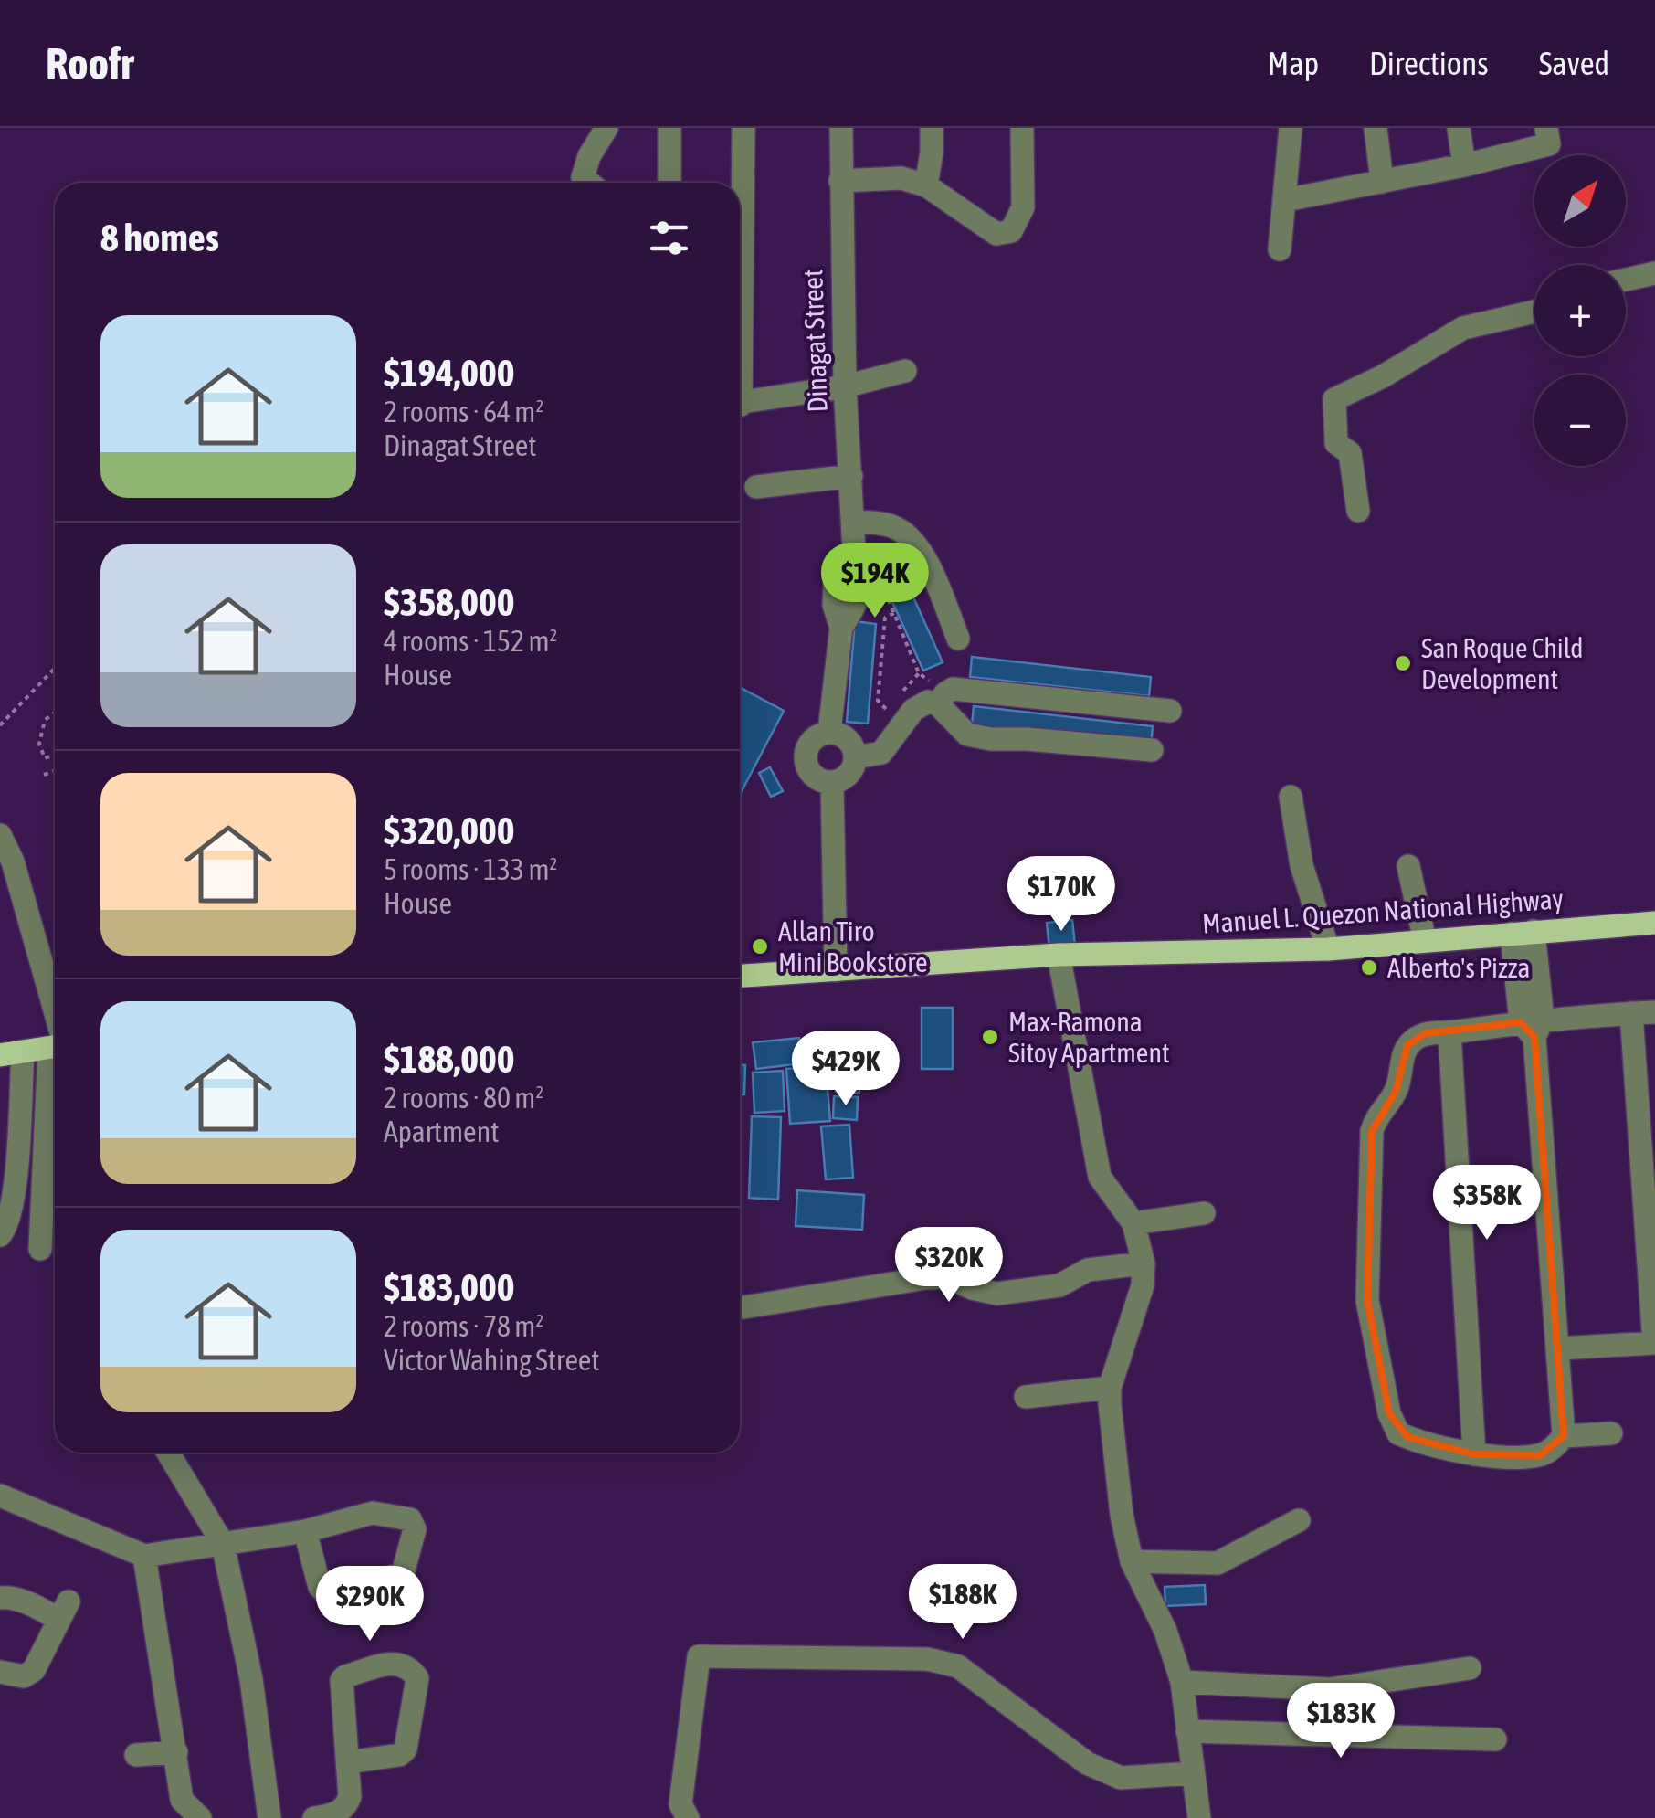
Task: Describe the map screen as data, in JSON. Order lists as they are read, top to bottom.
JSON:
{
  "streets": {
    "main road": ["Manuel L. Quezon National Highway"],
    "street": ["Dinagat Street"]
  },
  "places": [
    "San Roque Child Development",
    "Allan Tiro Mini Bookstore",
    "Alberto's Pizza",
    "Max-Ramona Sitoy Apartment"
  ],
  "north": "top right",
  "page": {
    "header": "Roofr",
    "nav": ["Map", "Directions", "Saved"],
    "map_buttons": ["+", "−"],
    "heading": "8 homes",
    "list": [
      {
        "name": "$194,000",
        "note": "2 rooms · 64 m² · Dinagat Street"
      },
      {
        "name": "$358,000",
        "note": "4 rooms · 152 m² · House"
      },
      {
        "name": "$320,000",
        "note": "5 rooms · 133 m² · House"
      },
      {
        "name": "$188,000",
        "note": "2 rooms · 80 m² · Apartment"
      },
      {
        "name": "$183,000",
        "note": "2 rooms · 78 m² · Victor Wahing Street"
      }
    ],
    "price": [
      "$194K",
      "$170K",
      "$429K",
      "$358K",
      "$320K",
      "$188K",
      "$290K",
      "$183K"
    ]
  }
}
